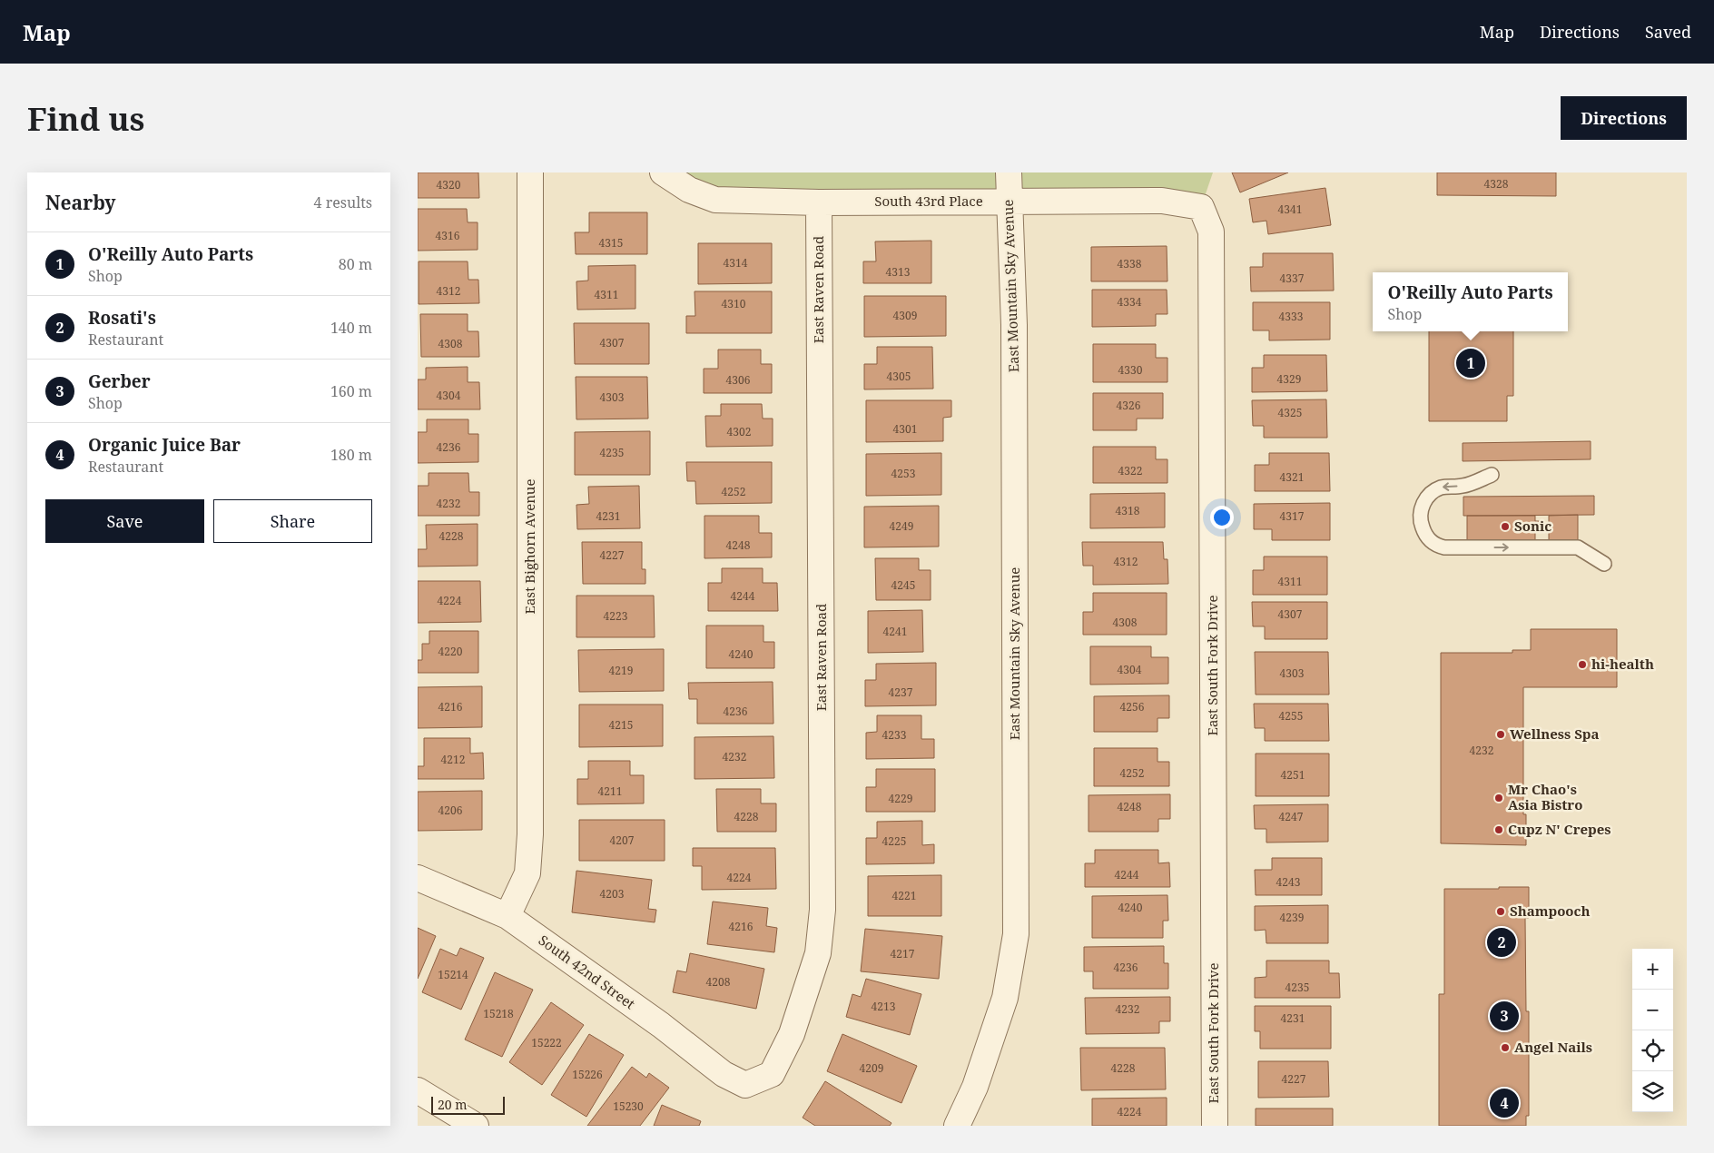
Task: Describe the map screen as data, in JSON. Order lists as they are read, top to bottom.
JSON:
{
  "streets": {
    "street": [
      "South 43rd Place",
      "East Mountain Sky Avenue",
      "East Raven Road",
      "East Bighorn Avenue",
      "East South Fork Drive",
      "South 42nd Street"
    ]
  },
  "crossings": [
    ["South 43rd Place", "East Mountain Sky Avenue"],
    ["South 43rd Place", "East Raven Road"],
    ["South 43rd Place", "East South Fork Drive"],
    ["East Raven Road", "South 42nd Street"],
    ["East Bighorn Avenue", "South 42nd Street"]
  ],
  "places": [
    "Sonic",
    "hi-health",
    "Wellness Spa",
    "Mr Chao's Asia Bistro",
    "Cupz N' Crepes",
    "Shampooch",
    "Angel Nails"
  ],
  "house_numbers": [
    "4328",
    "4320",
    "4341",
    "4316",
    "4315",
    "4314",
    "4338",
    "4313",
    "4337",
    "4312",
    "4311",
    "4334",
    "4310",
    "4309",
    "4333",
    "4307",
    "4308",
    "4330",
    "4305",
    "4329",
    "4306",
    "4304",
    "4303",
    "4326",
    "4325",
    "4301",
    "4302",
    "4236",
    "4235",
    "4322",
    "4253",
    "4321",
    "4252",
    "4232",
    "4318",
    "4231",
    "4317",
    "4249",
    "4228",
    "4248",
    "4227",
    "4312",
    "4311",
    "4245",
    "4244",
    "4224",
    "4307",
    "4223",
    "4308",
    "4241",
    "4220",
    "4240",
    "4304",
    "4219",
    "4303",
    "4237",
    "4216",
    "4256",
    "4236",
    "4255",
    "4215",
    "4233",
    "4232",
    "4232",
    "4212",
    "4252",
    "4251",
    "4211",
    "4229",
    "4248",
    "4206",
    "4228",
    "4247",
    "4207",
    "4225",
    "4244",
    "4224",
    "4243",
    "4203",
    "4221",
    "4240",
    "4239",
    "4216",
    "4217",
    "4236",
    "15214",
    "4208",
    "4235",
    "4213",
    "4232",
    "15218",
    "4231",
    "15222",
    "4209",
    "4228",
    "15226",
    "4227",
    "15230",
    "4224"
  ],
  "scale_bar": "20 m",
  "page": {
    "header": "Map",
    "nav": ["Map", "Directions", "Saved"],
    "buttons": [
      "Directions",
      ["Save", "Share"]
    ],
    "title": "Find us",
    "heading": ["Nearby", "4 results"],
    "list": [
      {
        "mark": "1",
        "name": "O'Reilly Auto Parts",
        "note": "Shop",
        "value": "80 m"
      },
      {
        "mark": "2",
        "name": "Rosati's",
        "note": "Restaurant",
        "value": "140 m"
      },
      {
        "mark": "3",
        "name": "Gerber",
        "note": "Shop",
        "value": "160 m"
      },
      {
        "mark": "4",
        "name": "Organic Juice Bar",
        "note": "Restaurant",
        "value": "180 m"
      }
    ],
    "popup": ["O'Reilly Auto Parts", "Shop"],
    "pins": [
      "1",
      "2",
      "3",
      "4"
    ],
    "map_buttons": ["+", "−"],
    "scale": "20 m"
  }
}
